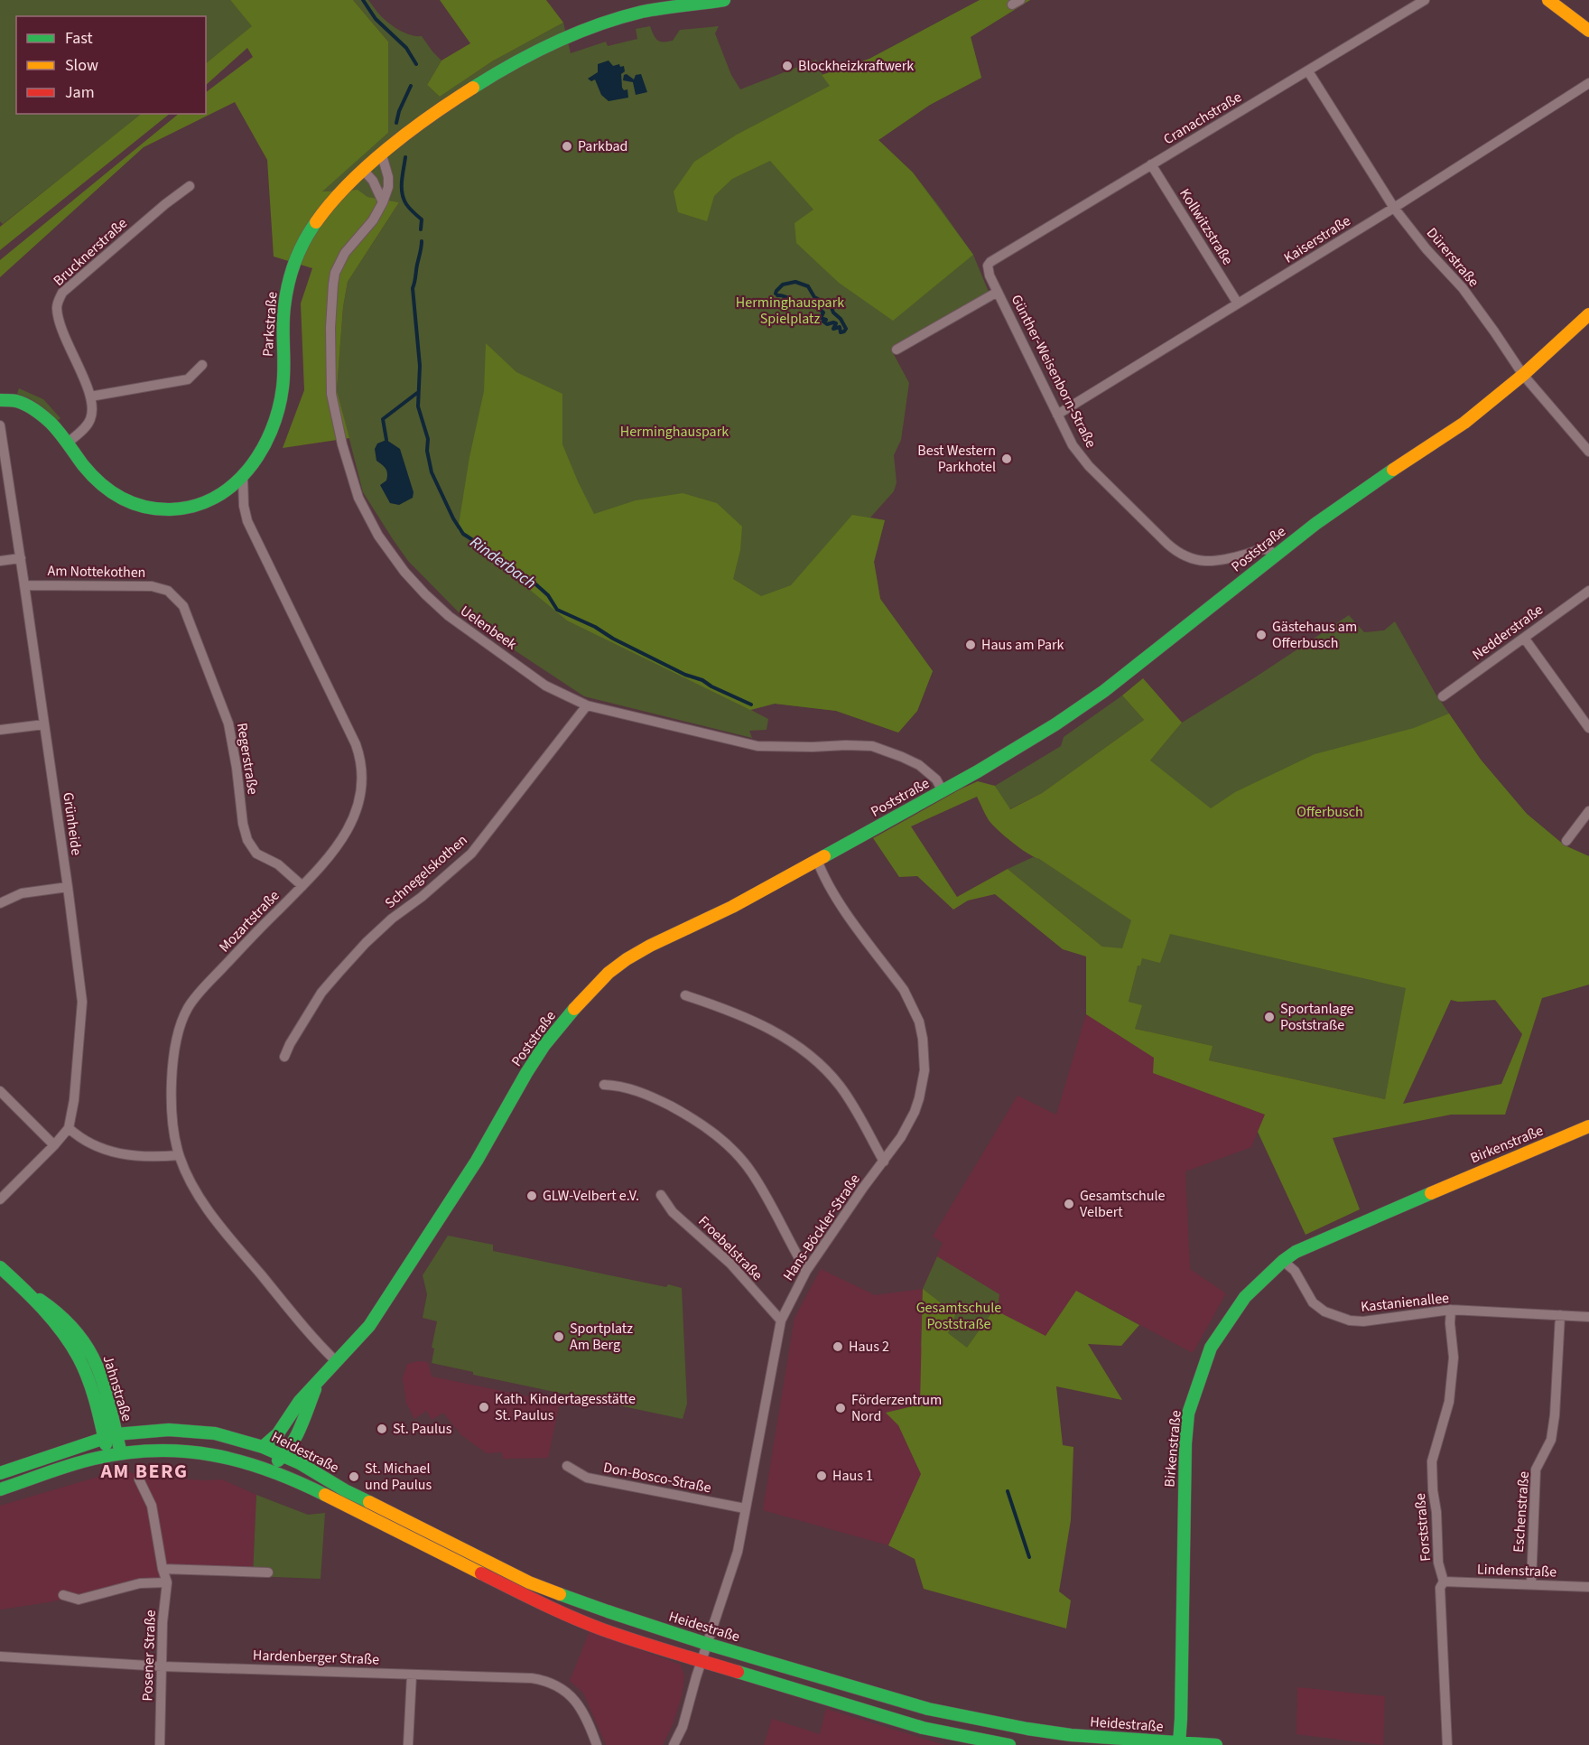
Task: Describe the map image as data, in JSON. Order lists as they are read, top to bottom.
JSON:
{
  "streets": {
    "street": [
      "Cranachstraße",
      "Kollwitzstraße",
      "Kaiserstraße",
      "Brucknerstraße",
      "Dürerstraße",
      "Parkstraße",
      "Günther-Weisenborn-Straße",
      "Poststraße",
      "Am Nottekothen",
      "Uelenbeek",
      "Nedderstraße",
      "Regerstraße",
      "Grünheide",
      "Schnegelskothen",
      "Mozartstraße",
      "Birkenstraße",
      "Hans-Böckler-Straße",
      "Froebelstraße",
      "Kastanienallee",
      "Jahnstraße",
      "Heidestraße",
      "Don-Bosco-Straße",
      "Eschenstraße",
      "Forststraße",
      "Lindenstraße",
      "Posener Straße",
      "Hardenberger Straße"
    ]
  },
  "crossings": [
    ["Cranachstraße", "Kollwitzstraße"],
    ["Cranachstraße", "Dürerstraße"],
    ["Cranachstraße", "Günther-Weisenborn-Straße"],
    ["Kollwitzstraße", "Kaiserstraße"],
    ["Kaiserstraße", "Dürerstraße"],
    ["Kaiserstraße", "Günther-Weisenborn-Straße"],
    ["Brucknerstraße", "Parkstraße"],
    ["Dürerstraße", "Poststraße"],
    ["Parkstraße", "Uelenbeek"],
    ["Parkstraße", "Mozartstraße"],
    ["Günther-Weisenborn-Straße", "Poststraße"],
    ["Poststraße", "Uelenbeek"],
    ["Poststraße", "Mozartstraße"],
    ["Poststraße", "Hans-Böckler-Straße"],
    ["Poststraße", "Heidestraße"],
    ["Am Nottekothen", "Regerstraße"],
    ["Am Nottekothen", "Grünheide"],
    ["Uelenbeek", "Schnegelskothen"],
    ["Regerstraße", "Mozartstraße"],
    ["Birkenstraße", "Kastanienallee"],
    ["Birkenstraße", "Heidestraße"],
    ["Hans-Böckler-Straße", "Froebelstraße"],
    ["Hans-Böckler-Straße", "Heidestraße"],
    ["Hans-Böckler-Straße", "Don-Bosco-Straße"],
    ["Kastanienallee", "Eschenstraße"],
    ["Kastanienallee", "Forststraße"],
    ["Jahnstraße", "Heidestraße"],
    ["Eschenstraße", "Lindenstraße"],
    ["Forststraße", "Lindenstraße"],
    ["Posener Straße", "Hardenberger Straße"]
  ],
  "districts": ["AM BERG"],
  "water": ["Rinderbach"],
  "parks": [
    "Herminghauspark Spielplatz",
    "Herminghauspark",
    "Offerbusch",
    "Gesamtschule Poststraße"
  ],
  "places": [
    "Blockheizkraftwerk",
    "Parkbad",
    "Best Western Parkhotel",
    "Gästehaus am Offerbusch",
    "Haus am Park",
    "Sportanlage Poststraße",
    "GLW-Velbert e.V.",
    "Gesamtschule Velbert",
    "Sportplatz Am Berg",
    "Haus 2",
    "Kath. Kindertagesstätte St. Paulus",
    "Förderzentrum Nord",
    "St. Paulus",
    "Haus 1",
    "St. Michael und Paulus"
  ],
  "legend": ["Fast", "Slow", "Jam"]
}
